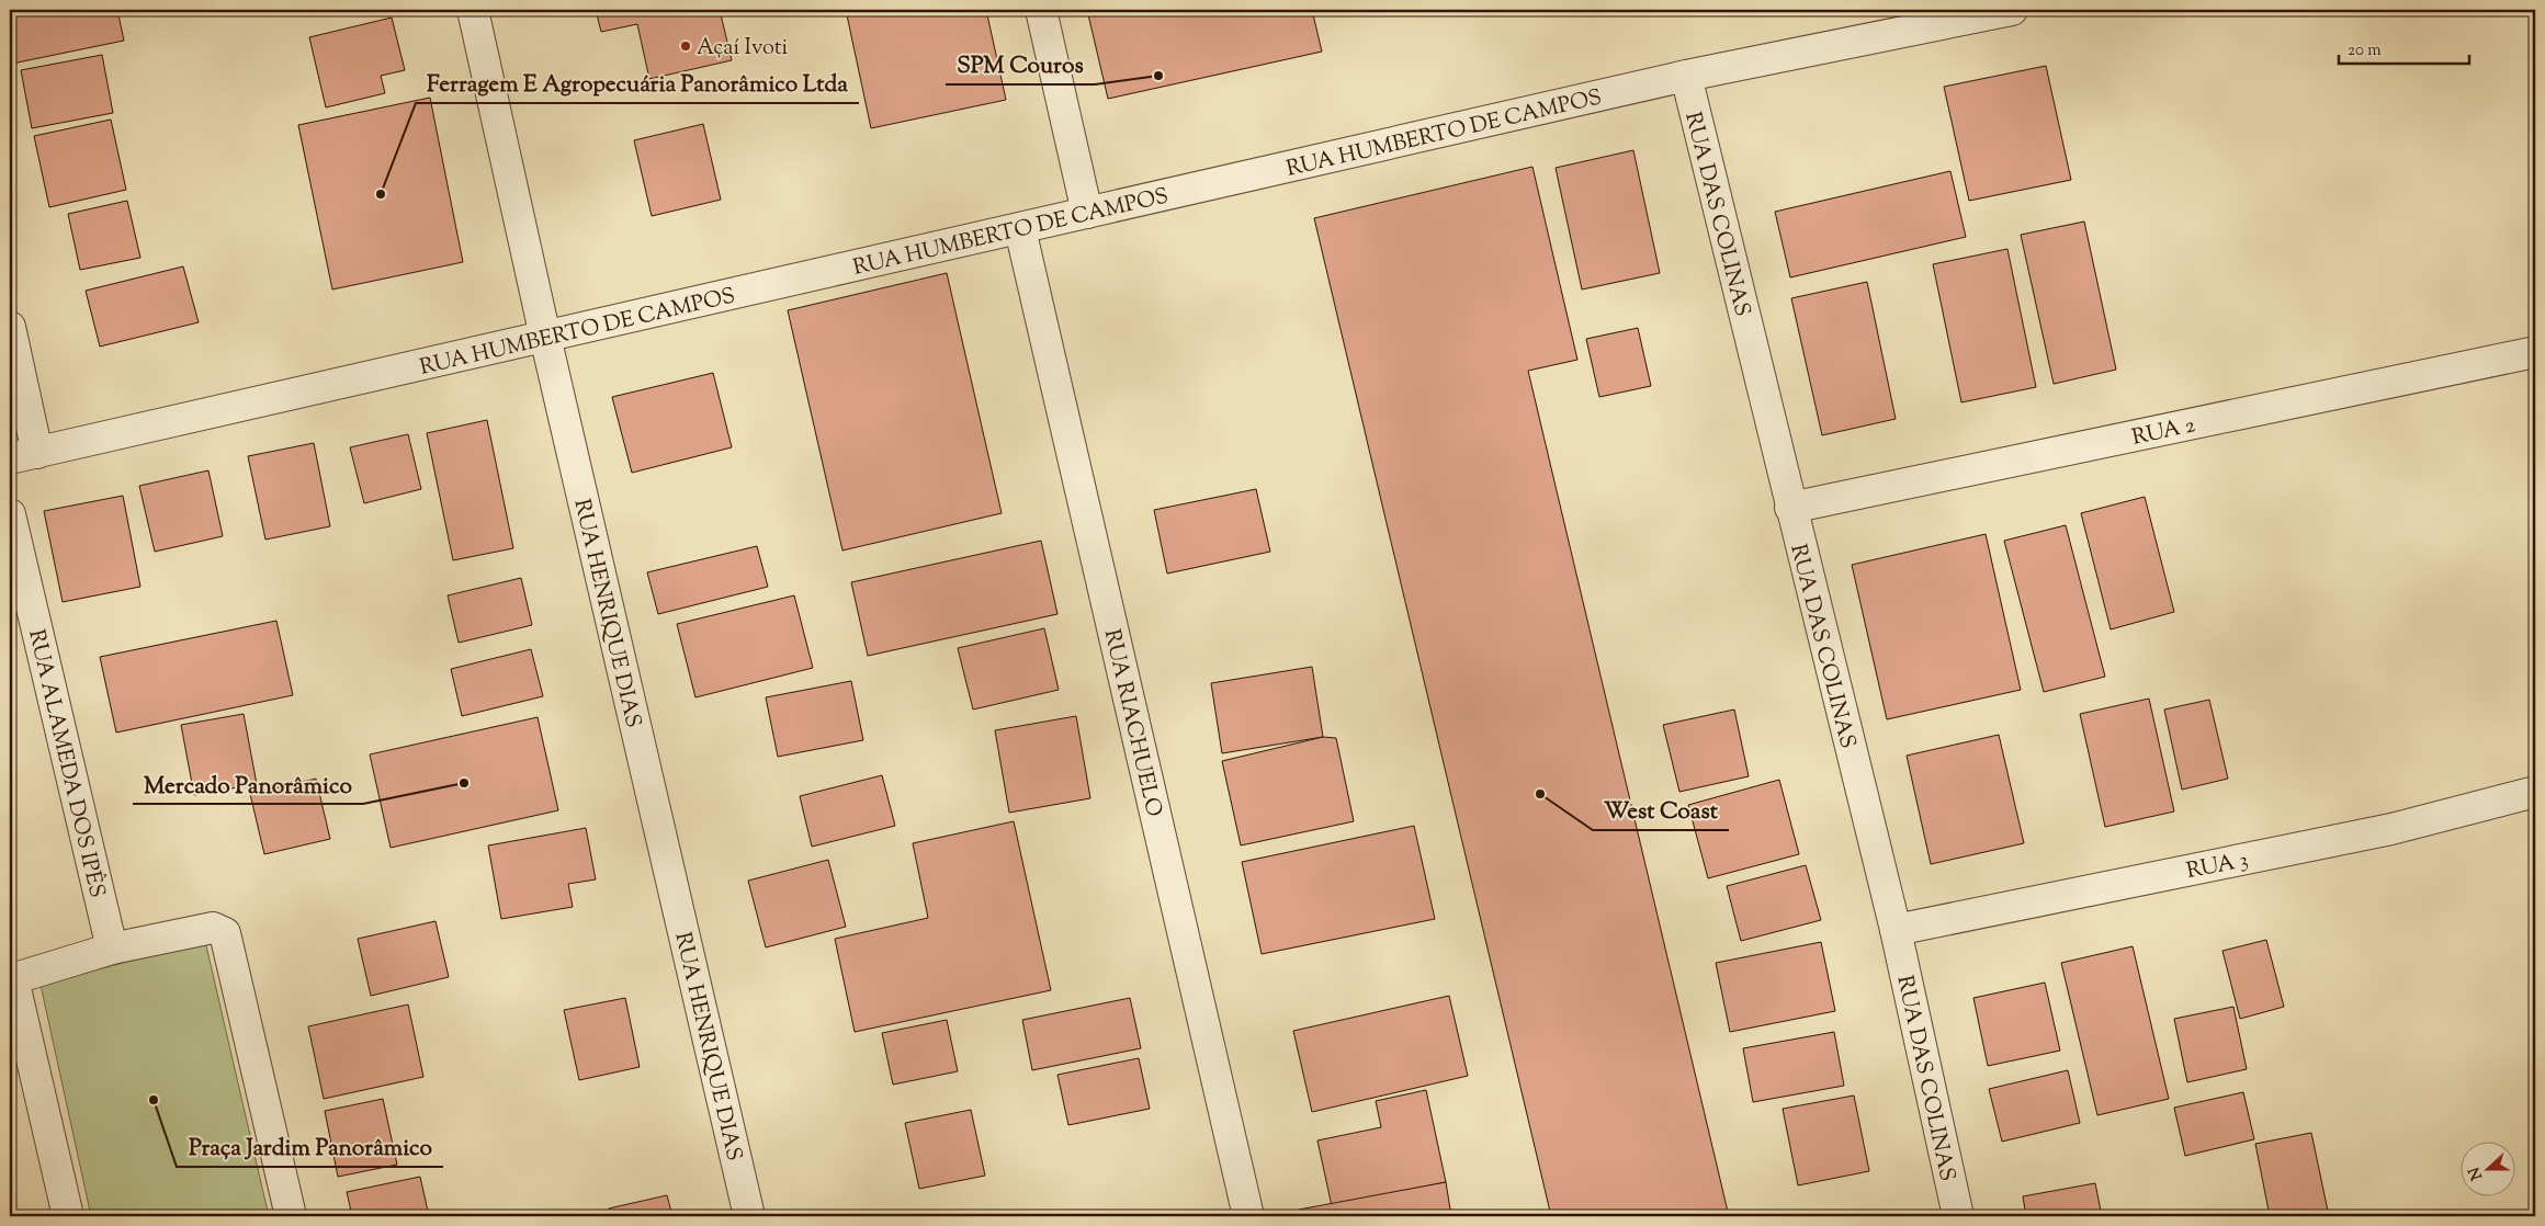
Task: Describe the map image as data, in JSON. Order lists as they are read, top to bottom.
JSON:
{
  "streets": {
    "street": [
      "RUA HUMBERTO DE CAMPOS",
      "RUA DAS COLINAS",
      "RUA 2",
      "RUA HENRIQUE DIAS",
      "RUA RIACHUELO",
      "RUA ALAMEDA DOS IPÊS",
      "RUA 3"
    ]
  },
  "crossings": [
    ["RUA HUMBERTO DE CAMPOS", "RUA DAS COLINAS"],
    ["RUA HUMBERTO DE CAMPOS", "RUA HENRIQUE DIAS"],
    ["RUA HUMBERTO DE CAMPOS", "RUA RIACHUELO"],
    ["RUA DAS COLINAS", "RUA 2"],
    ["RUA DAS COLINAS", "RUA 3"]
  ],
  "places": [
    "Açaí Ivoti",
    "SPM Couros",
    "Ferragem E Agropecuária Panorâmico Ltda",
    "Mercado Panorâmico",
    "West Coast",
    "Praça Jardim Panorâmico"
  ],
  "scale_bar": "20 m",
  "north": "left"
}
